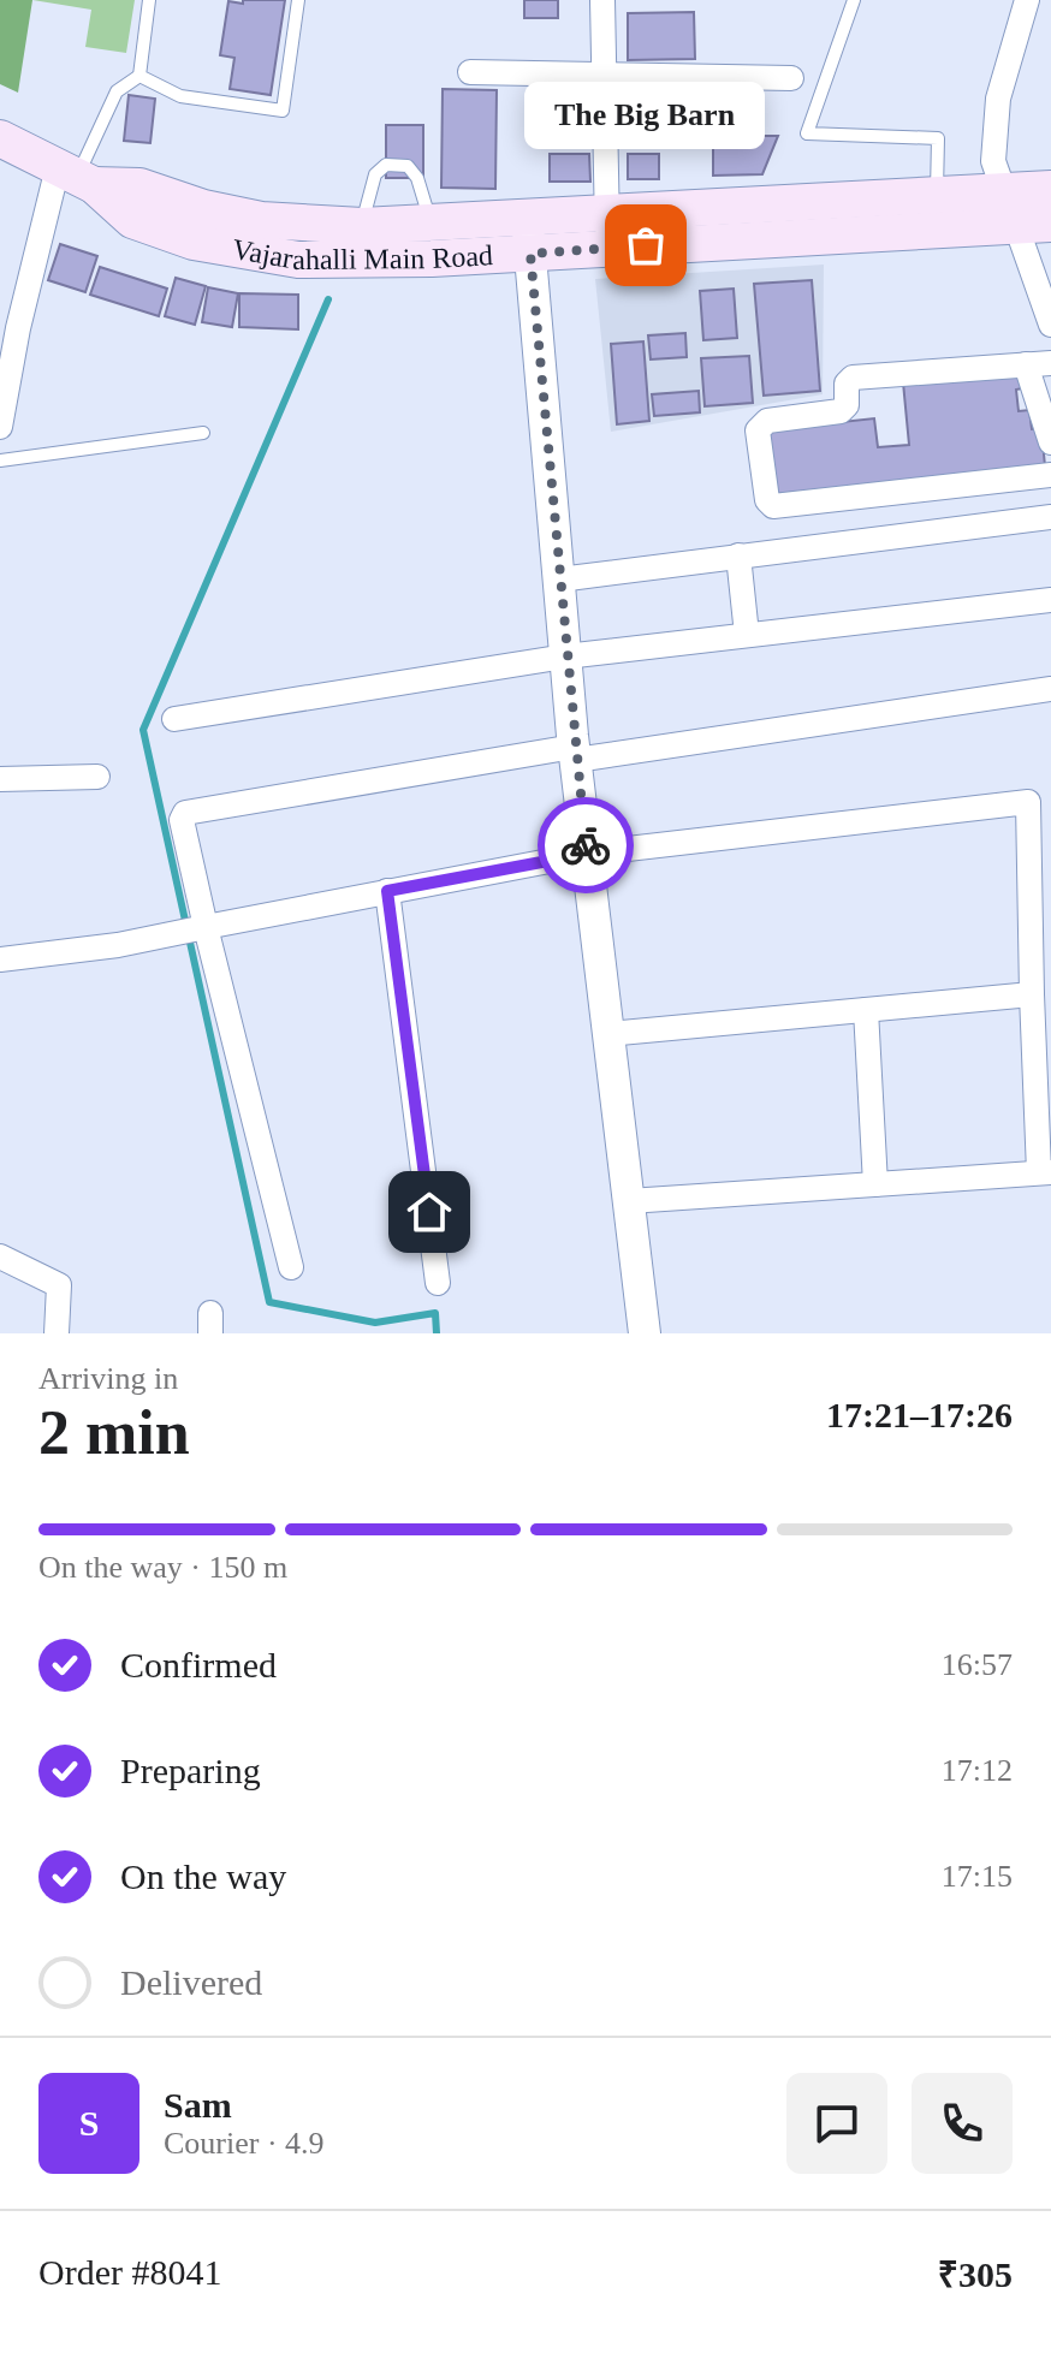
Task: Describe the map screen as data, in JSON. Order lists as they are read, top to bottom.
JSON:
{
  "streets": {
    "main road": ["Vajarahalli Main Road"]
  },
  "places": ["The Big Barn"],
  "page": {
    "bubble": "The Big Barn",
    "heading": ["2 min", "Arriving in", "17:21–17:26"],
    "panel": [
      "Sam",
      "Courier · 4.9",
      "Order #8041",
      "₹305"
    ],
    "bar": "On the way · 150 m",
    "list": [
      ["Confirmed", "16:57"],
      ["Preparing", "17:12"],
      ["On the way", "17:15"],
      "Delivered"
    ],
    "round": "S"
  }
}
